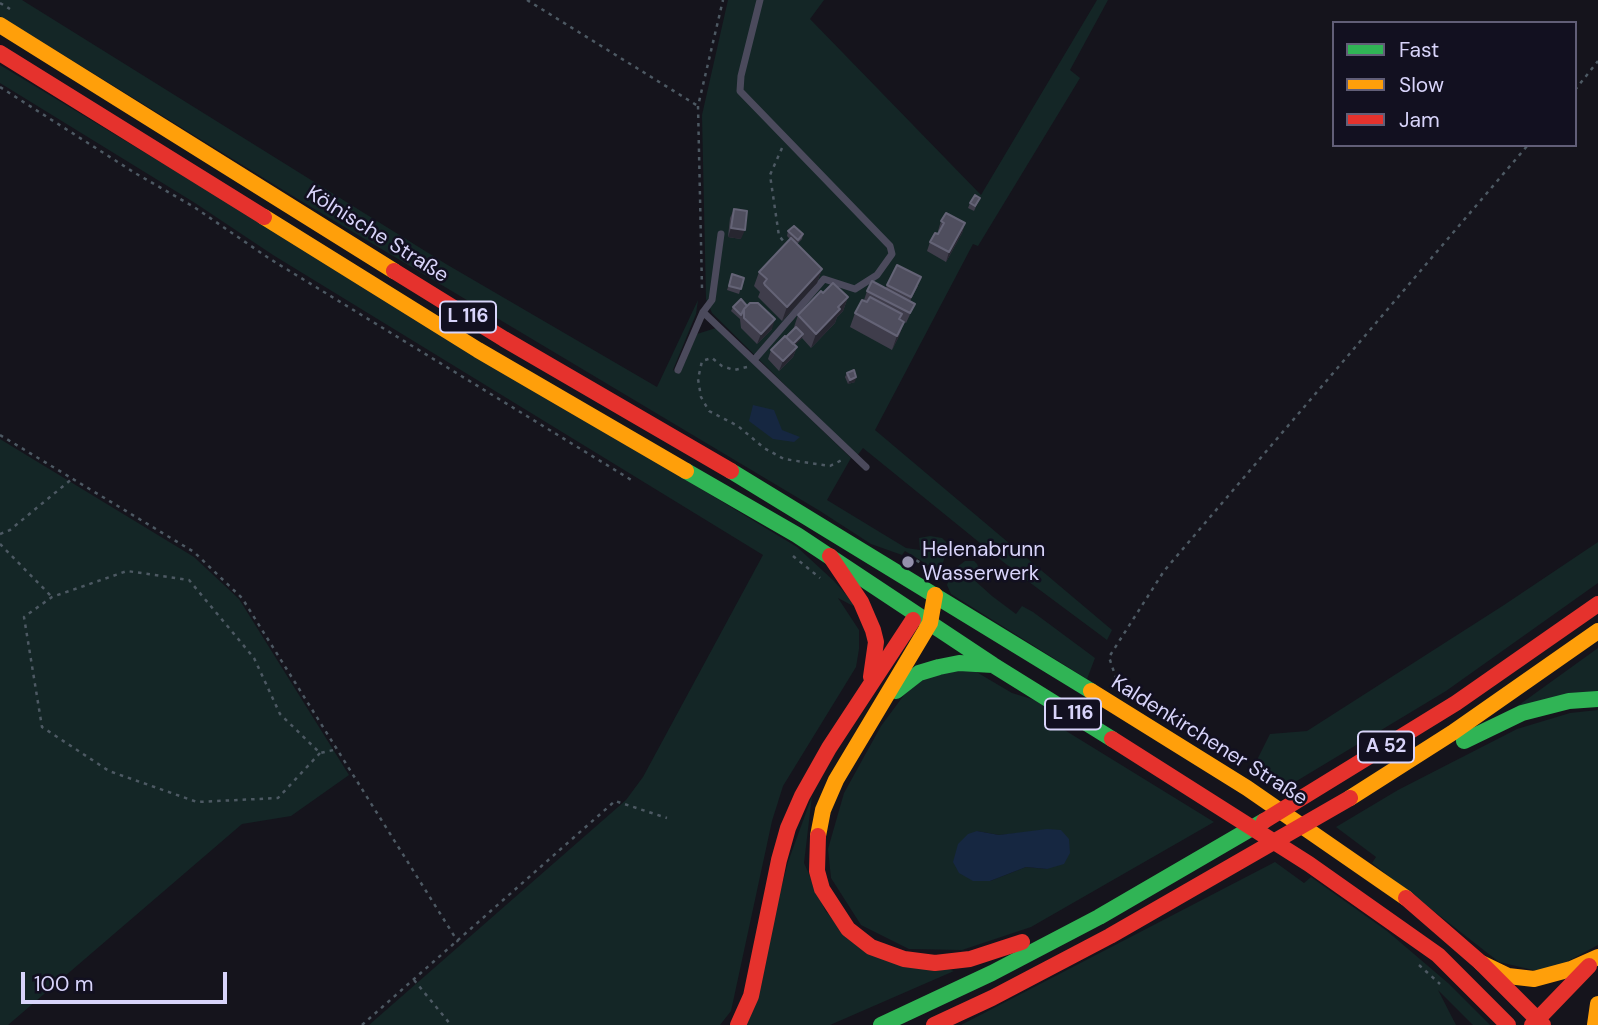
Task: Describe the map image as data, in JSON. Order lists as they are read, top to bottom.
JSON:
{
  "streets": {
    "main road": [
      "Kölnische Straße",
      "L 116",
      "Kaldenkirchener Straße",
      "A 52"
    ]
  },
  "crossings": [
    ["Kölnische Straße", "Kaldenkirchener Straße"]
  ],
  "places": ["Helenabrunn Wasserwerk"],
  "legend": ["Fast", "Slow", "Jam"],
  "scale_bar": "100 m"
}
